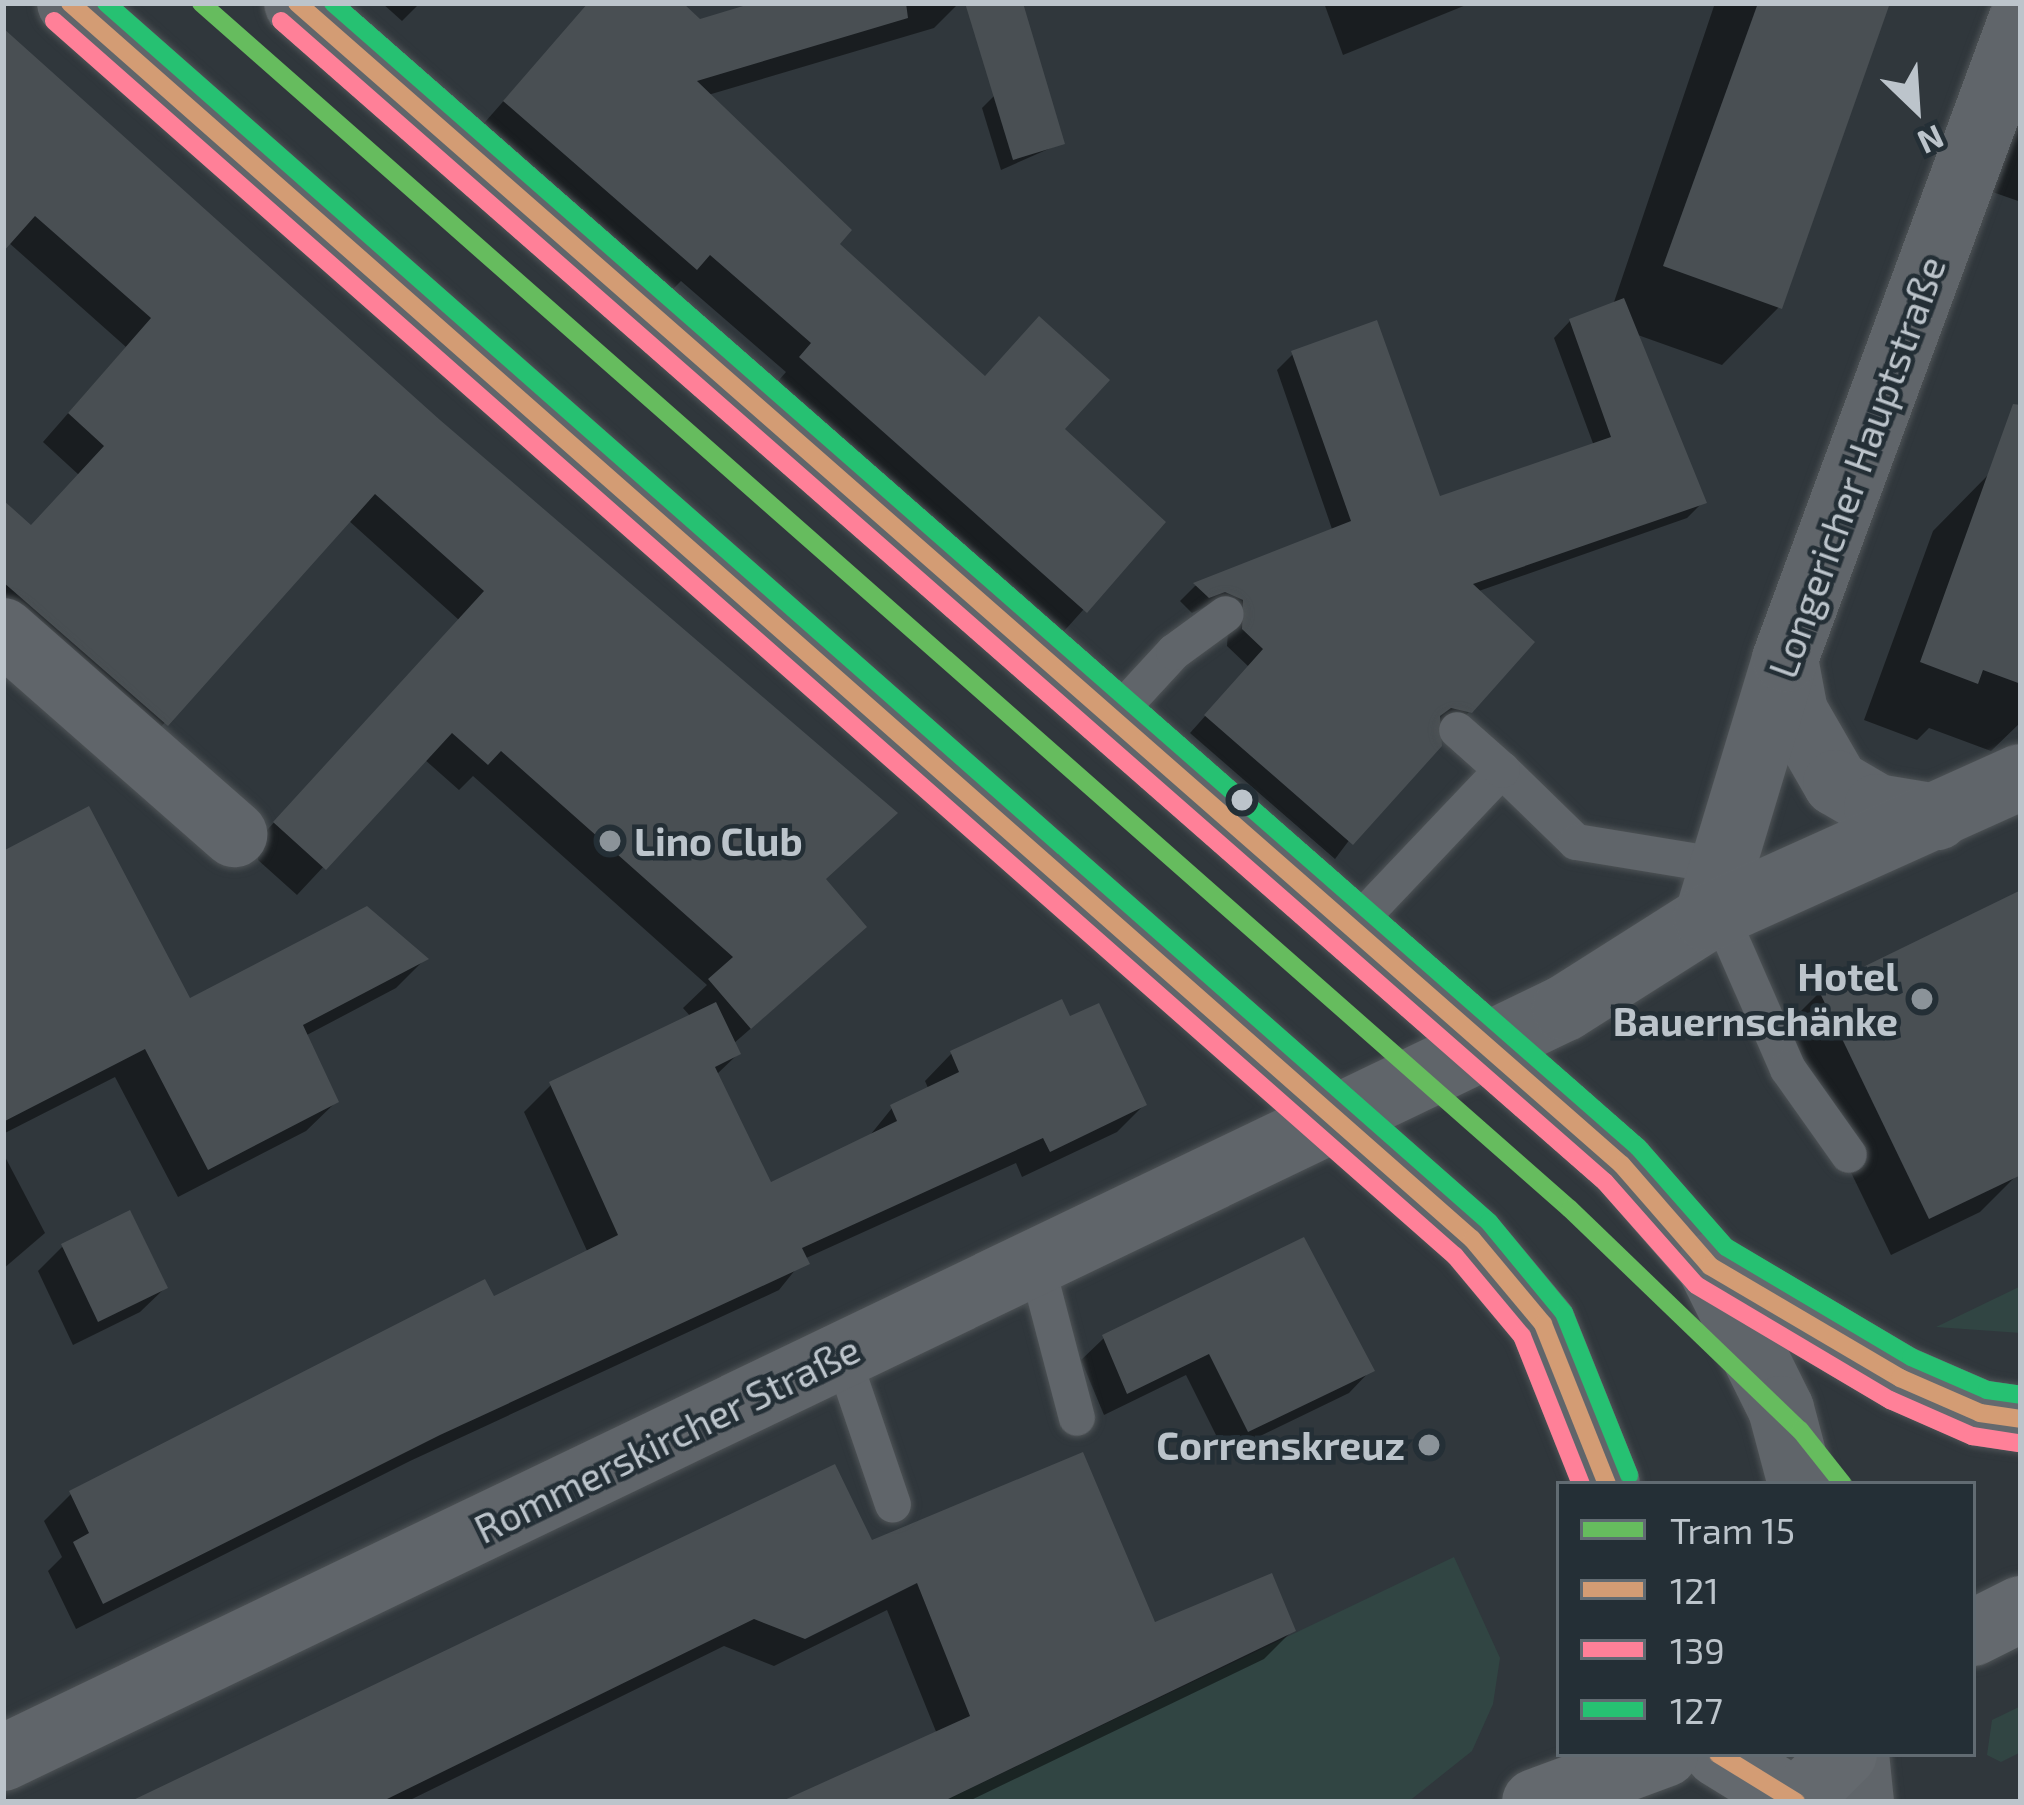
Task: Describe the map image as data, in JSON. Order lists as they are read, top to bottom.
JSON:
{
  "streets": {
    "street": ["Longericher Hauptstraße", "Rommerskircher Straße"]
  },
  "crossings": [
    ["Longericher Hauptstraße", "Rommerskircher Straße"]
  ],
  "places": ["Lino Club", "Hotel Bauernschänke", "Correnskreuz"],
  "lines": [
    "tram line 15",
    "transit line 121",
    "transit line 127",
    "transit line 139"
  ],
  "legend": [
    "Tram 15",
    "121",
    "139",
    "127"
  ],
  "north": "bottom right"
}
